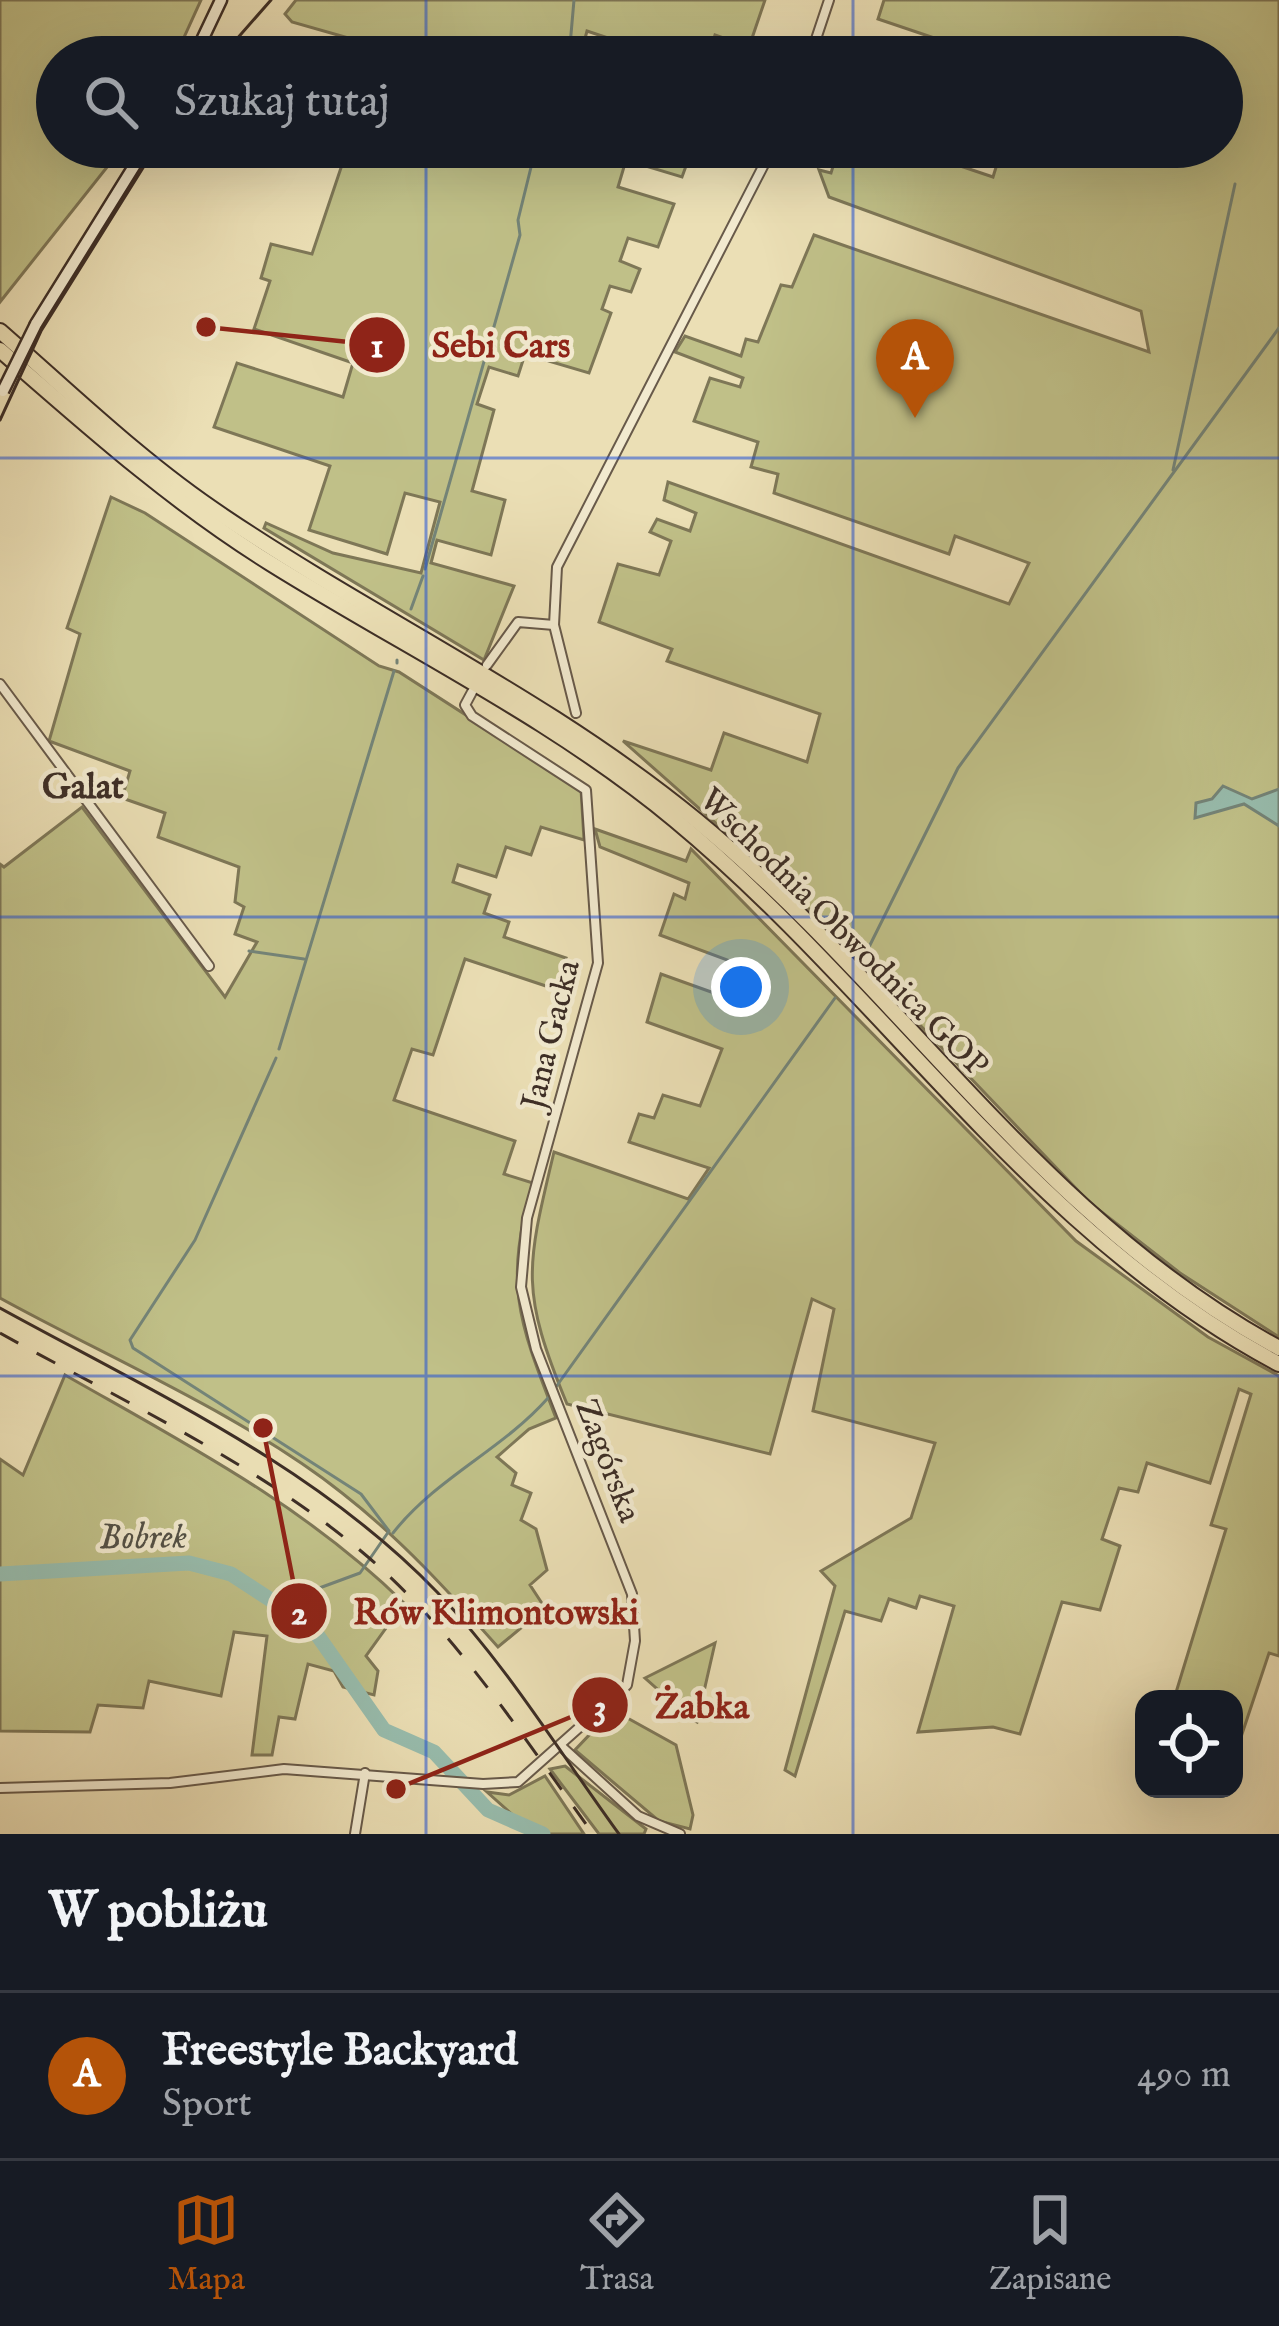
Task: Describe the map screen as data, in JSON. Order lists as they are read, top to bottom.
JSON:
{
  "streets": {
    "highway": ["Wschodnia Obwodnica GOP"],
    "street": ["Jana Gacka", "Zagórska"]
  },
  "crossings": [
    ["Jana Gacka", "Zagórska"]
  ],
  "districts": ["Galat"],
  "water": ["Bobrek"],
  "places": ["Sebi Cars", "Rów Klimontowski", "Żabka"],
  "page": {
    "search": "Szukaj tutaj",
    "pins": "A",
    "heading": "W pobliżu",
    "list": [
      {
        "mark": "A",
        "name": "Freestyle Backyard",
        "note": "Sport",
        "value": "490 m"
      }
    ],
    "nav": ["Mapa", "Trasa", "Zapisane"]
  }
}
